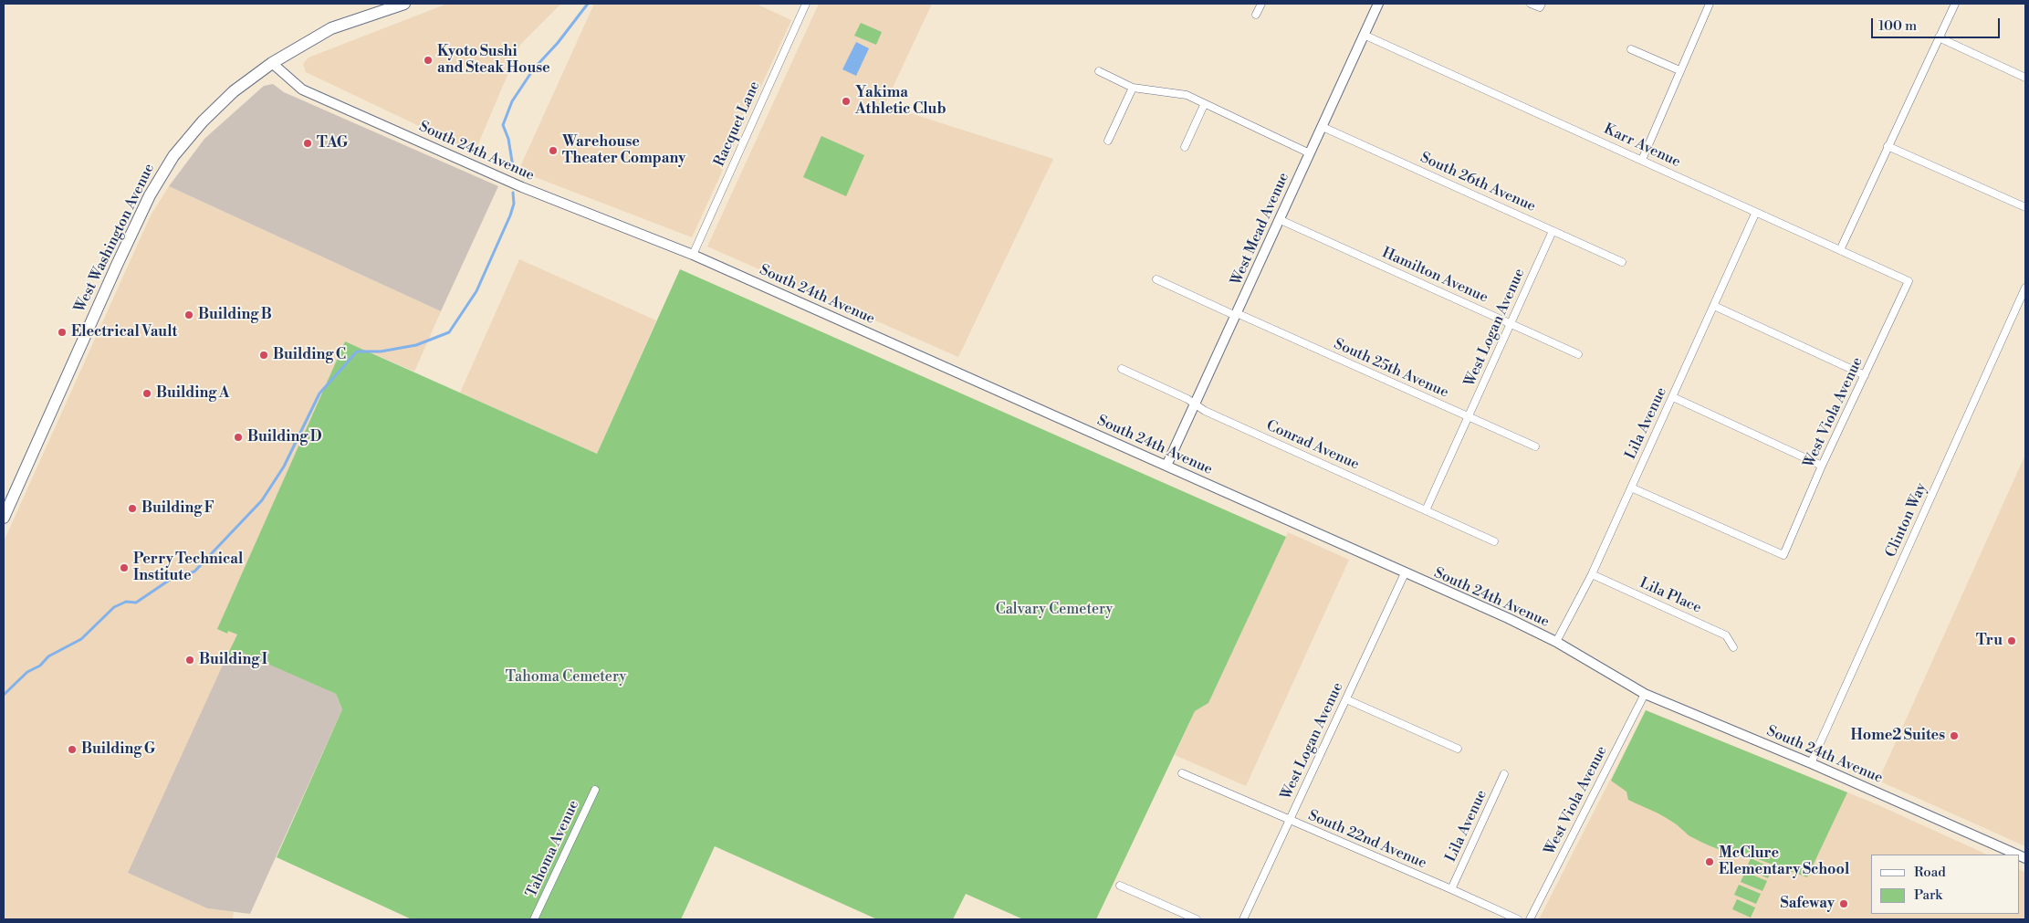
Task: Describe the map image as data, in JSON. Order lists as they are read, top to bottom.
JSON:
{
  "streets": {
    "main road": ["West Washington Avenue"],
    "street": [
      "Racquet Lane",
      "Karr Avenue",
      "South 24th Avenue",
      "South 26th Avenue",
      "West Mead Avenue",
      "Hamilton Avenue",
      "West Logan Avenue",
      "South 25th Avenue",
      "West Viola Avenue",
      "Lila Avenue",
      "Conrad Avenue",
      "Clinton Way",
      "Lila Place",
      "South 22nd Avenue",
      "Tahoma Avenue"
    ]
  },
  "crossings": [
    ["Racquet Lane", "South 24th Avenue"],
    ["Karr Avenue", "West Mead Avenue"],
    ["Karr Avenue", "West Viola Avenue"],
    ["Karr Avenue", "Lila Avenue"],
    ["South 24th Avenue", "West Mead Avenue"],
    ["South 24th Avenue", "West Washington Avenue"],
    ["South 24th Avenue", "West Logan Avenue"],
    ["South 24th Avenue", "West Viola Avenue"],
    ["South 24th Avenue", "Lila Avenue"],
    ["South 24th Avenue", "Clinton Way"],
    ["South 26th Avenue", "West Mead Avenue"],
    ["South 26th Avenue", "West Logan Avenue"],
    ["West Mead Avenue", "Hamilton Avenue"],
    ["West Mead Avenue", "South 25th Avenue"],
    ["West Mead Avenue", "Conrad Avenue"],
    ["Hamilton Avenue", "West Logan Avenue"],
    ["West Logan Avenue", "South 25th Avenue"],
    ["West Logan Avenue", "Conrad Avenue"],
    ["West Logan Avenue", "South 22nd Avenue"],
    ["West Viola Avenue", "Lila Avenue"],
    ["Lila Avenue", "Lila Place"],
    ["Lila Avenue", "South 22nd Avenue"]
  ],
  "parks": ["Calvary Cemetery", "Tahoma Cemetery"],
  "places": [
    "Kyoto Sushi and Steak House",
    "Yakima Athletic Club",
    "TAG",
    "Warehouse Theater Company",
    "Building B",
    "Electrical Vault",
    "Building C",
    "Building A",
    "Building D",
    "Building F",
    "Perry Technical Institute",
    "Tru",
    "Building I",
    "Home2 Suites",
    "Building G",
    "McClure Elementary School",
    "Safeway"
  ],
  "legend": ["Road", "Park"],
  "scale_bar": "100 m"
}
